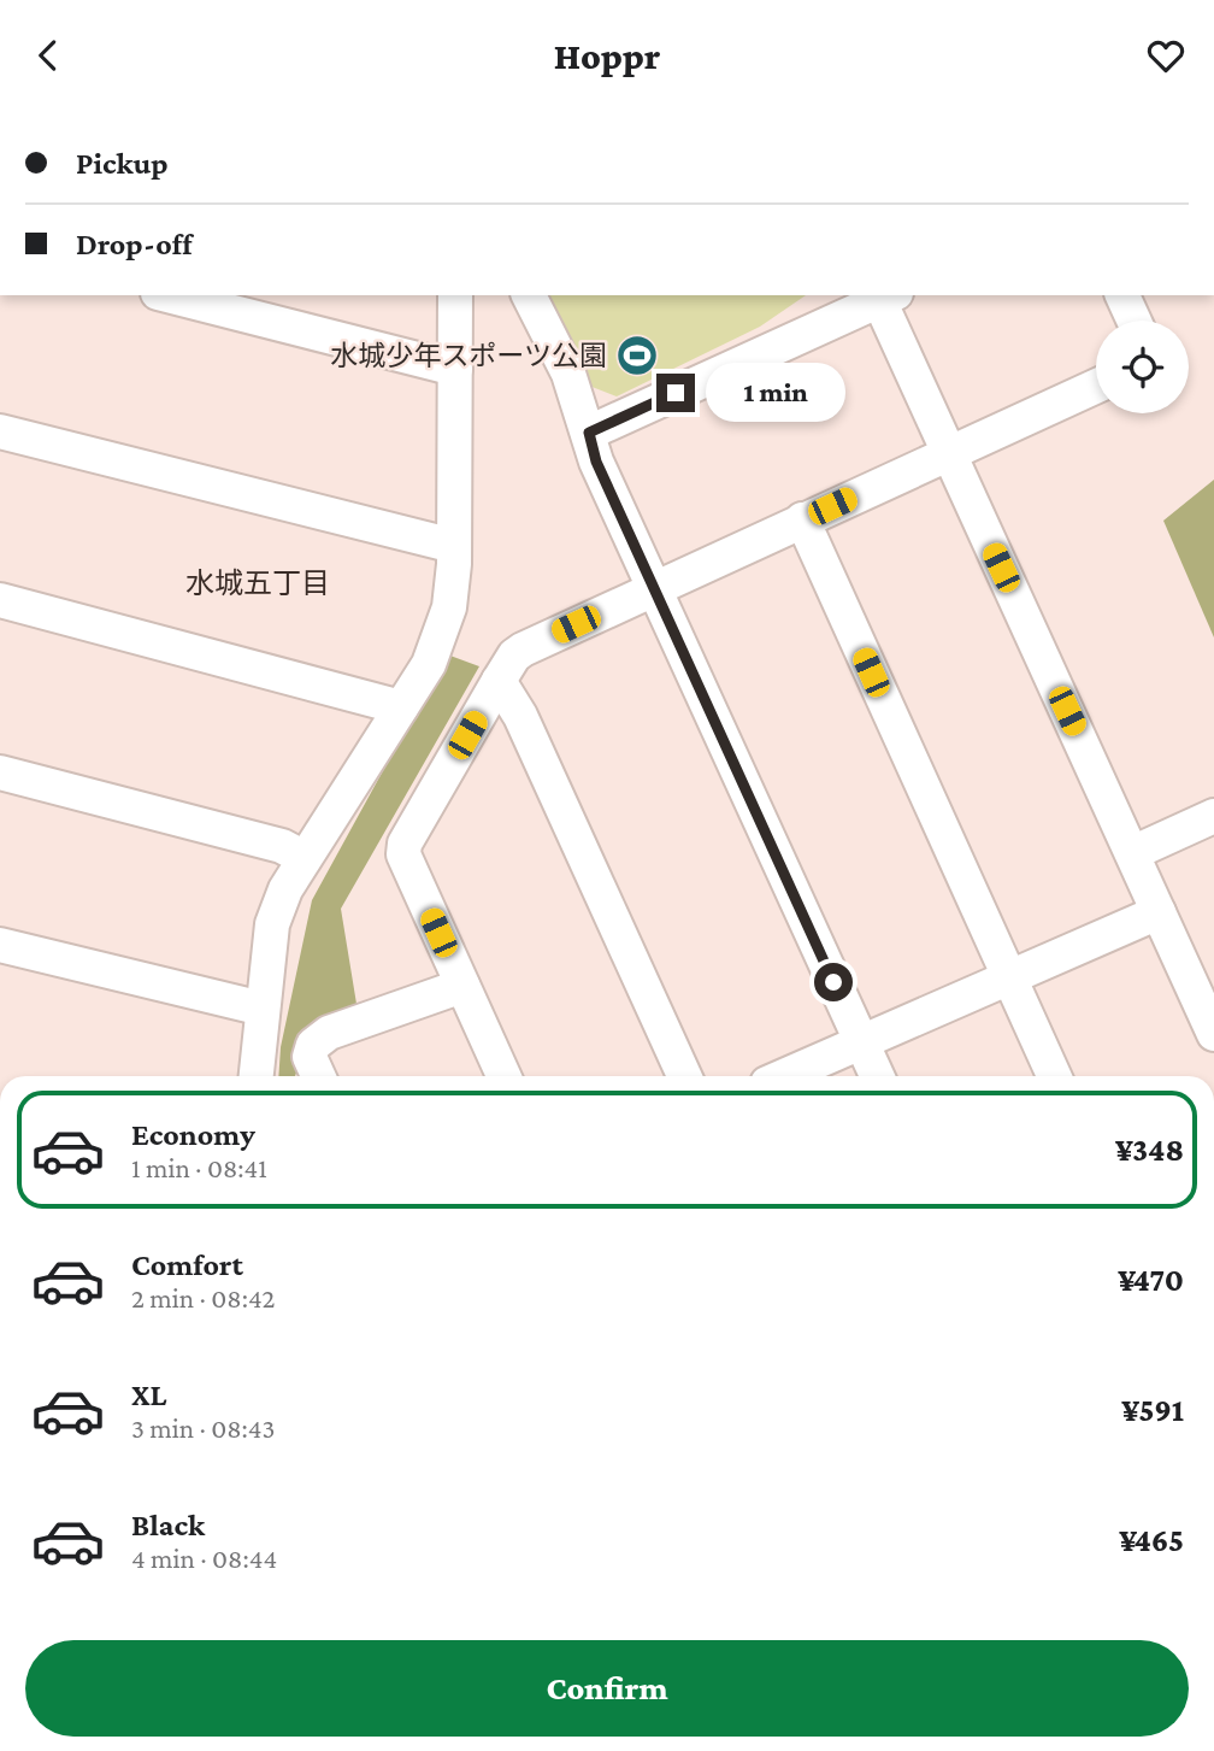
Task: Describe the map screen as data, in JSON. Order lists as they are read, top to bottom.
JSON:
{
  "districts": ["水城五丁目"],
  "places": {
    "sports": ["水城少年スポーツ公園"]
  },
  "page": {
    "header": "Hoppr",
    "banner": ["Pickup", "Drop-off"],
    "bubble": "1 min",
    "list": [
      {
        "name": "Economy",
        "note": "1 min · 08:41",
        "value": "¥348"
      },
      {
        "name": "Comfort",
        "note": "2 min · 08:42",
        "value": "¥470"
      },
      {
        "name": "XL",
        "note": "3 min · 08:43",
        "value": "¥591"
      },
      {
        "name": "Black",
        "note": "4 min · 08:44",
        "value": "¥465"
      }
    ],
    "buttons": "Confirm"
  }
}
